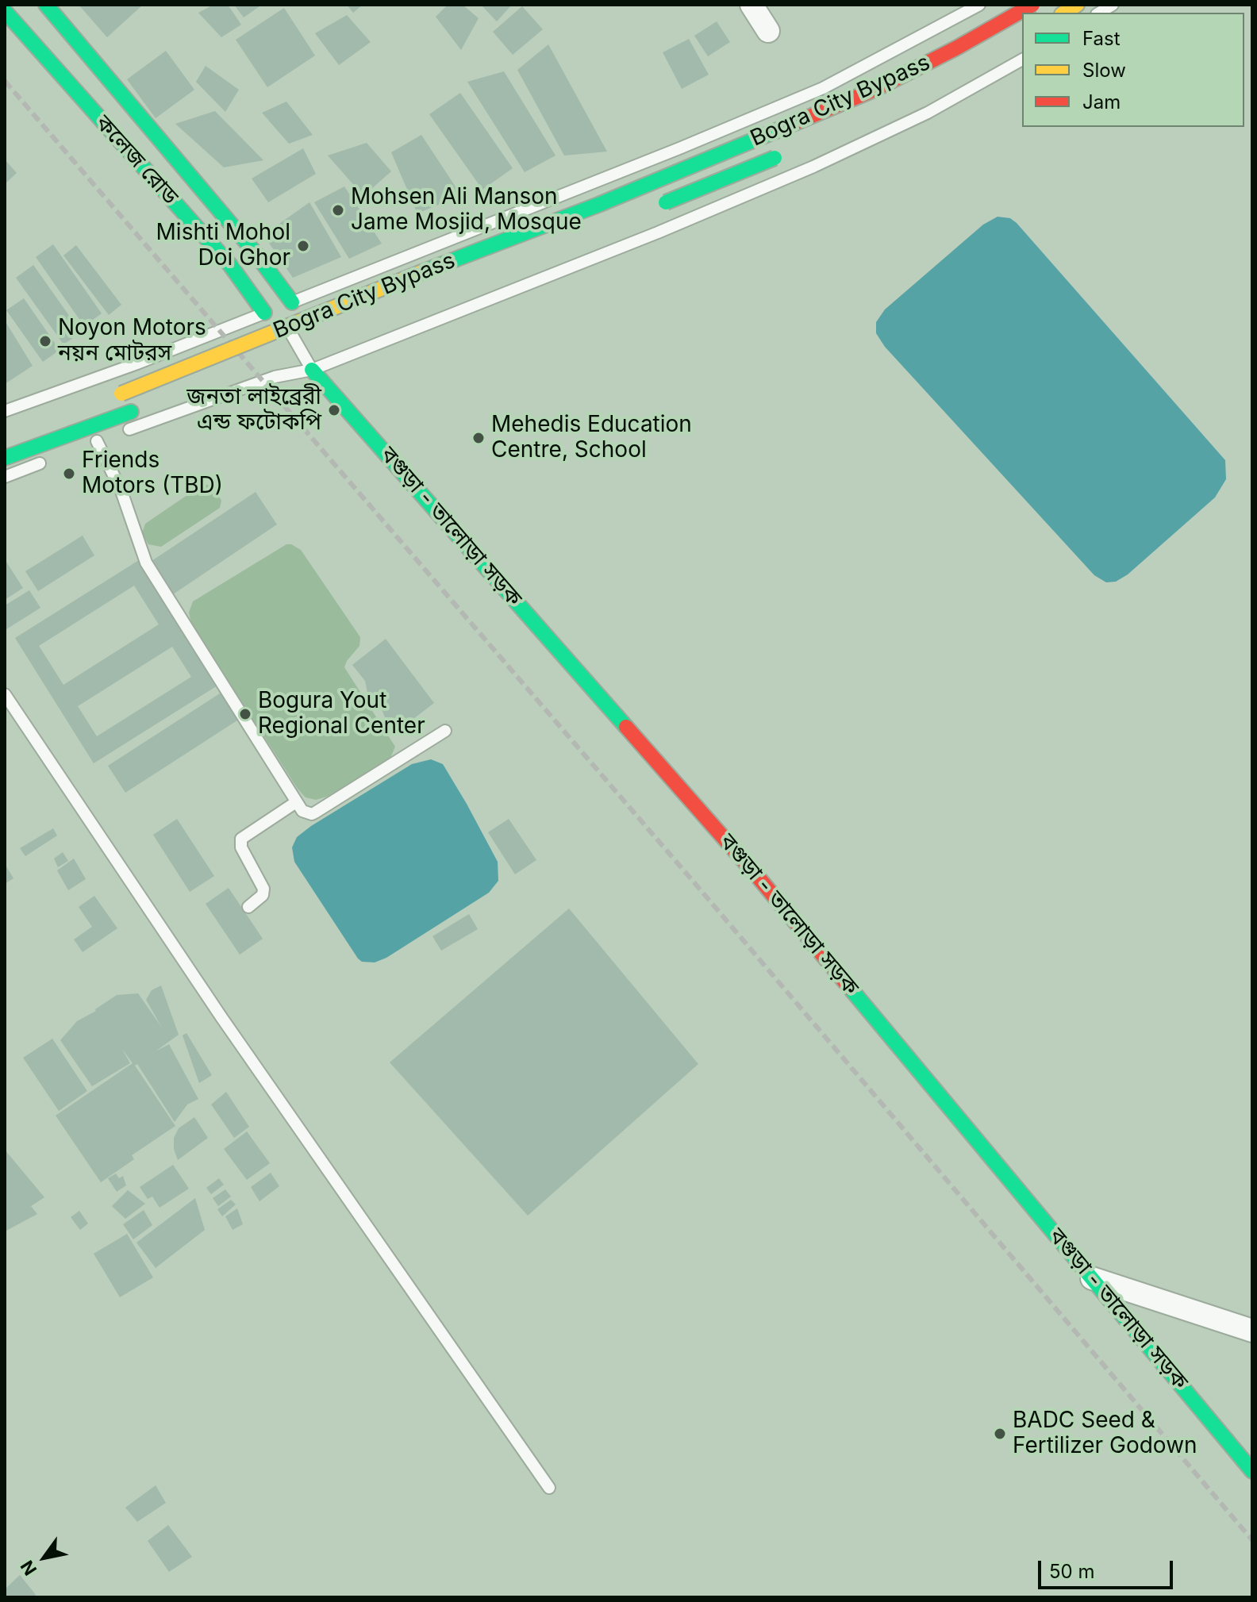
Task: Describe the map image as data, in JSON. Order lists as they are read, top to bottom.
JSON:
{
  "streets": {
    "main road": ["Bogra City Bypass", "কলেজ রোড", "বগুড়া - তালোড়া সড়ক"]
  },
  "places": [
    "Mohsen Ali Manson Jame Mosjid, Mosque",
    "Mishti Mohol Doi Ghor",
    "Noyon Motors নয়ন মোটরস",
    "জনতা লাইব্রেরী এন্ড ফটোকপি",
    "Mehedis Education Centre, School",
    "Friends Motors (TBD)",
    "Bogura Yout Regional Center",
    "BADC Seed & Fertilizer Godown"
  ],
  "legend": ["Fast", "Slow", "Jam"],
  "scale_bar": "50 m",
  "north": "bottom left"
}
